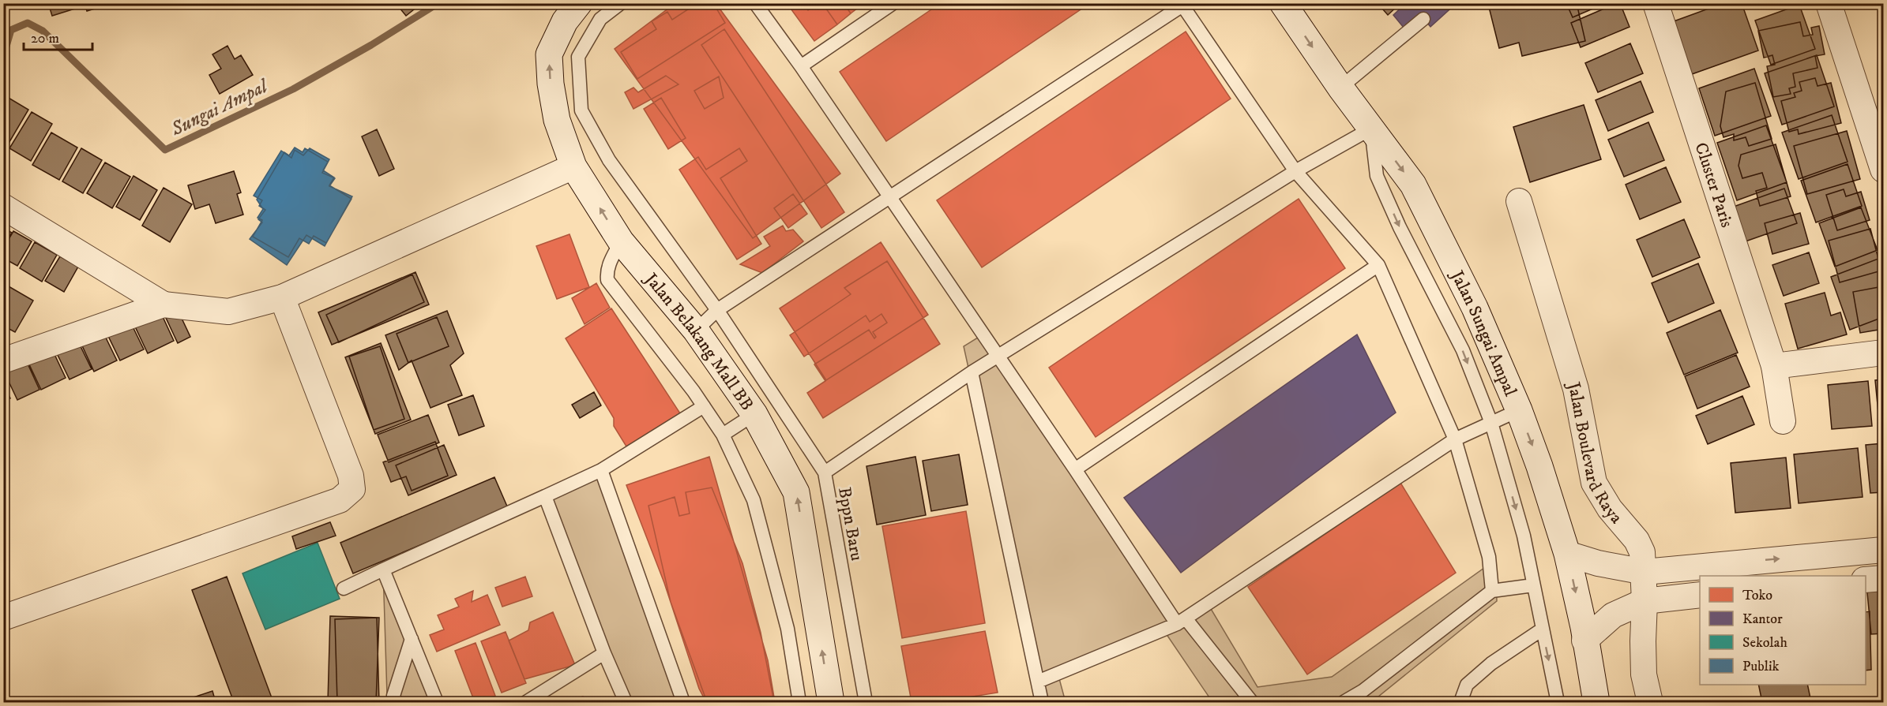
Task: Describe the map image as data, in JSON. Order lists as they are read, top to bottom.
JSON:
{
  "streets": {
    "main road": ["Jalan Sungai Ampal", "Jalan Belakang Mall BB"],
    "street": ["Cluster Paris", "Jalan Boulevard Raya"],
    "lane": ["Bppn Baru"]
  },
  "crossings": [
    ["Jalan Sungai Ampal", "Bppn Baru"]
  ],
  "one_way": ["Jalan Sungai Ampal", "Jalan Belakang Mall BB"],
  "water": ["Sungai Ampal"],
  "legend": [
    "Toko",
    "Kantor",
    "Sekolah",
    "Publik"
  ],
  "scale_bar": "20 m"
}
